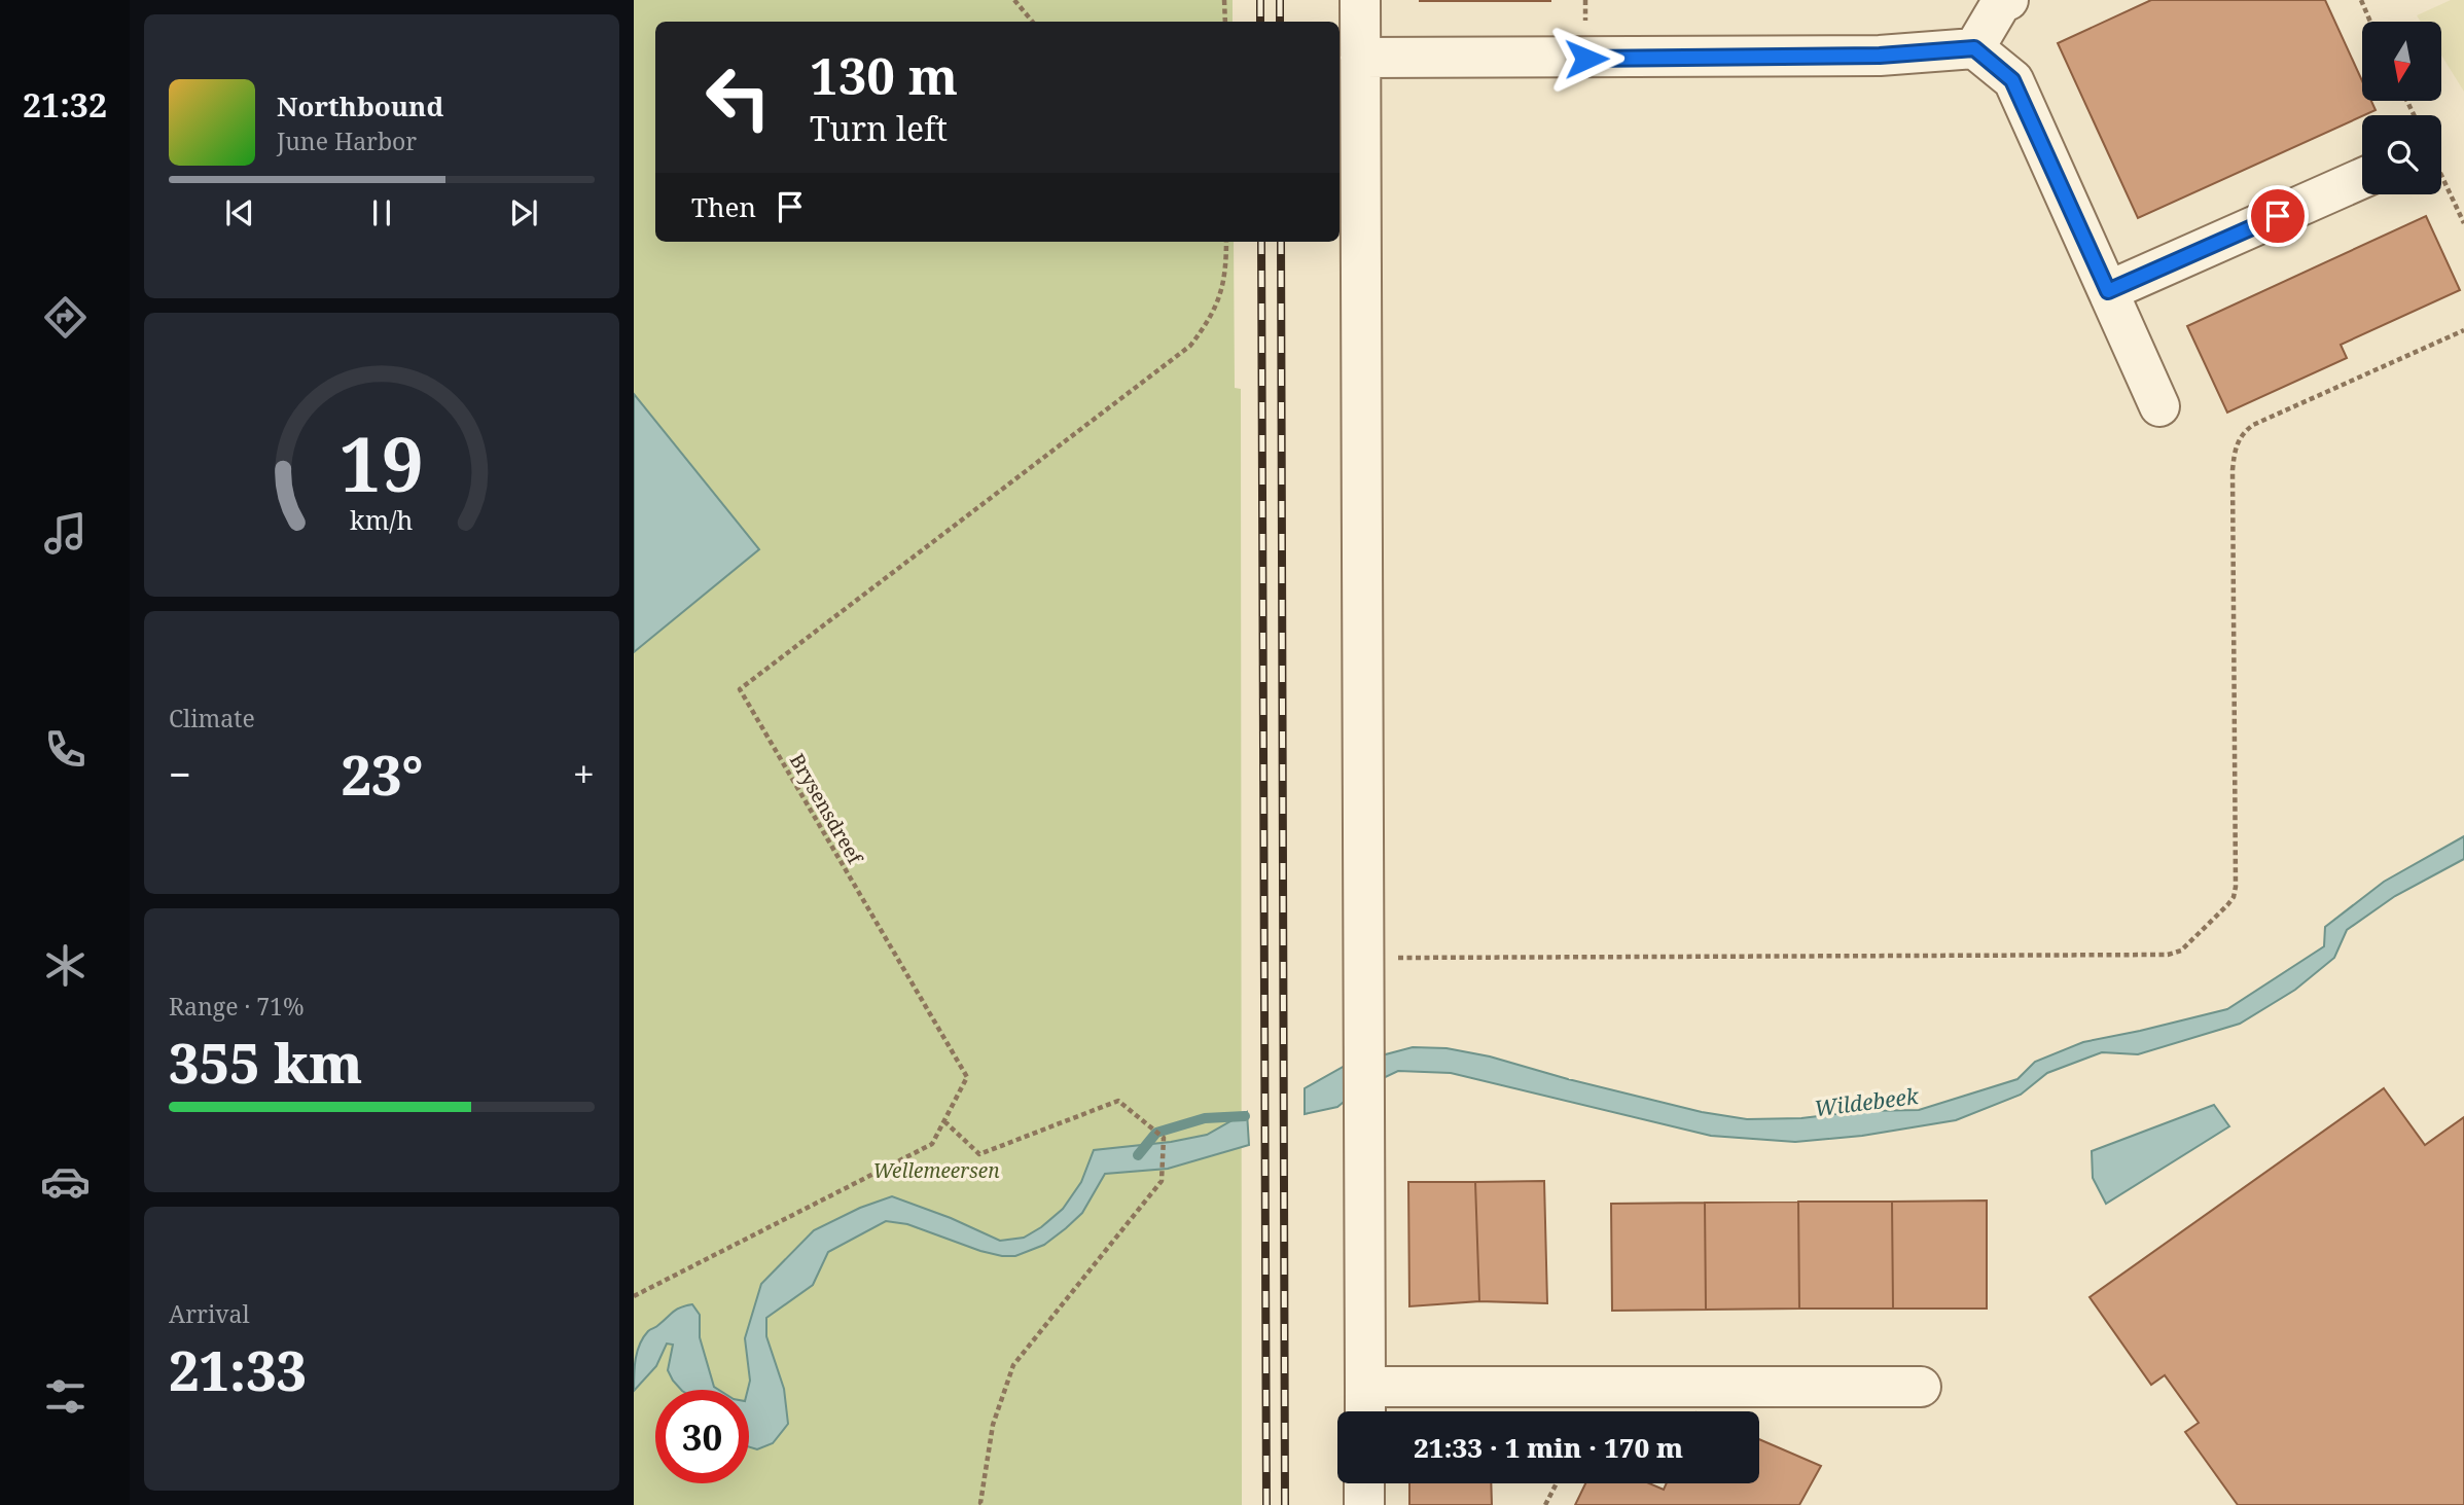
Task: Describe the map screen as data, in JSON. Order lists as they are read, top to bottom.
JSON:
{
  "streets": {
    "path": ["Brysensdreef"]
  },
  "water": ["Wildebeek"],
  "parks": ["Wellemeersen"],
  "north": "bottom",
  "page": {
    "tabs": "21:32",
    "turn": ["130 m", "Turn left"],
    "song": ["Northbound", "June Harbor"],
    "then": "Then",
    "tile": [
      "Climate",
      ["Range · 71%", "355 km"],
      ["Arrival", "21:33"]
    ],
    "heat": ["−", "23°", "+"],
    "limit": "30",
    "trip": "21:33 · 1 min · 170 m",
    "gauge": ["19", "km/h"]
  }
}
